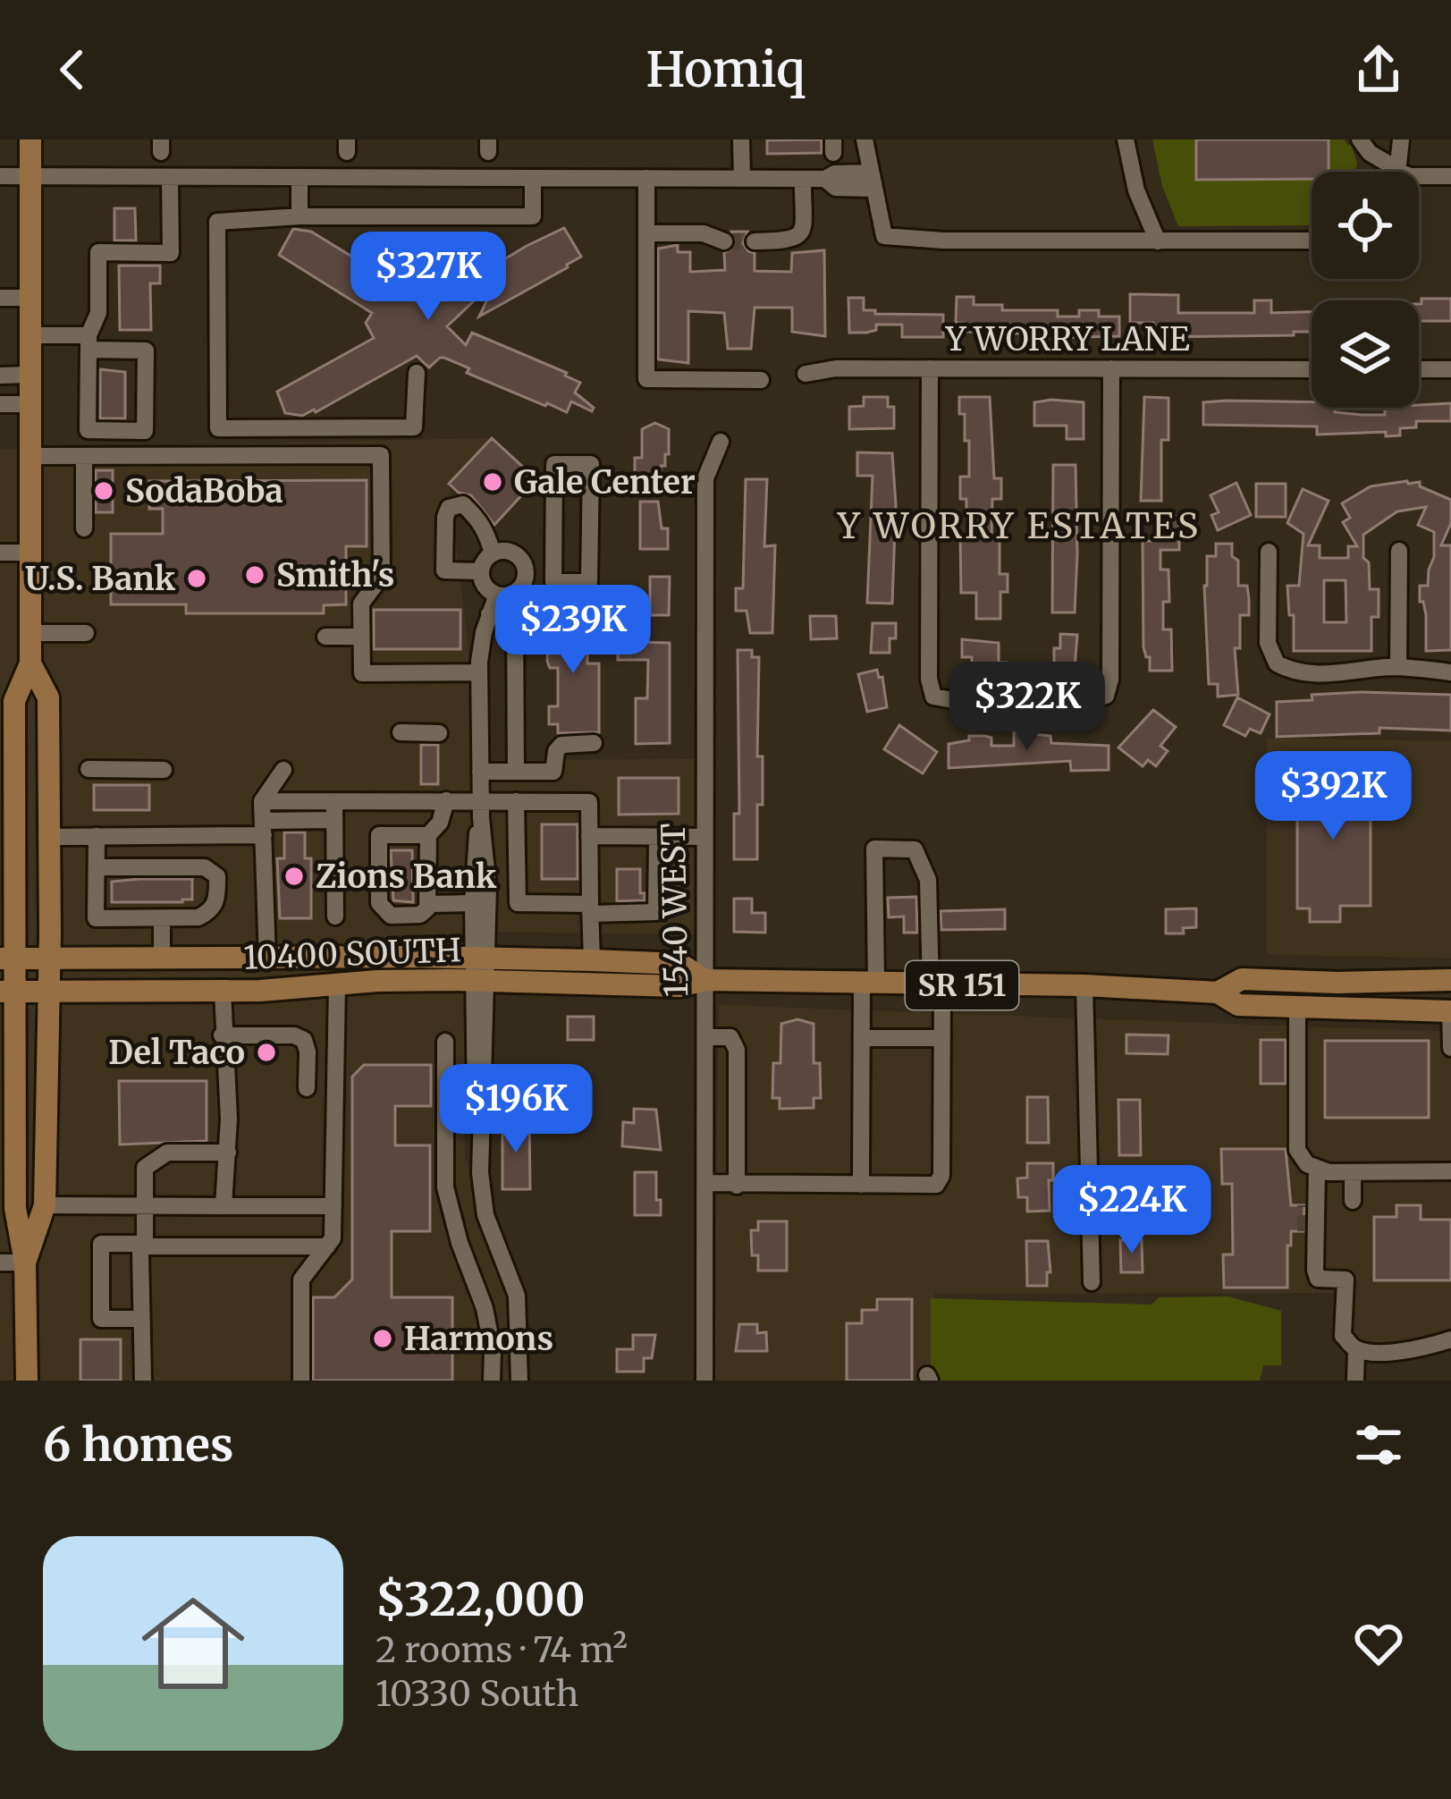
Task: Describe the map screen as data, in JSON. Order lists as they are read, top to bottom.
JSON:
{
  "streets": {
    "main road": ["10400 SOUTH", "SR 151"],
    "street": ["Y WORRY LANE", "1540 WEST"]
  },
  "crossings": [
    ["1540 WEST", "10400 SOUTH"],
    ["1540 WEST", "SR 151"],
    ["10400 SOUTH", "SR 151"]
  ],
  "districts": ["Y WORRY ESTATES"],
  "places": [
    "Gale Center",
    "SodaBoba",
    "Smith's",
    "U.S. Bank",
    "Zions Bank",
    "Del Taco",
    "Harmons"
  ],
  "page": {
    "header": "Homiq",
    "price": [
      "$327K",
      "$239K",
      "$322K",
      "$392K",
      "$196K",
      "$224K"
    ],
    "heading": "6 homes",
    "list": [
      {
        "name": "$322,000",
        "note": "2 rooms · 74 m² · 10330 South"
      }
    ]
  }
}
